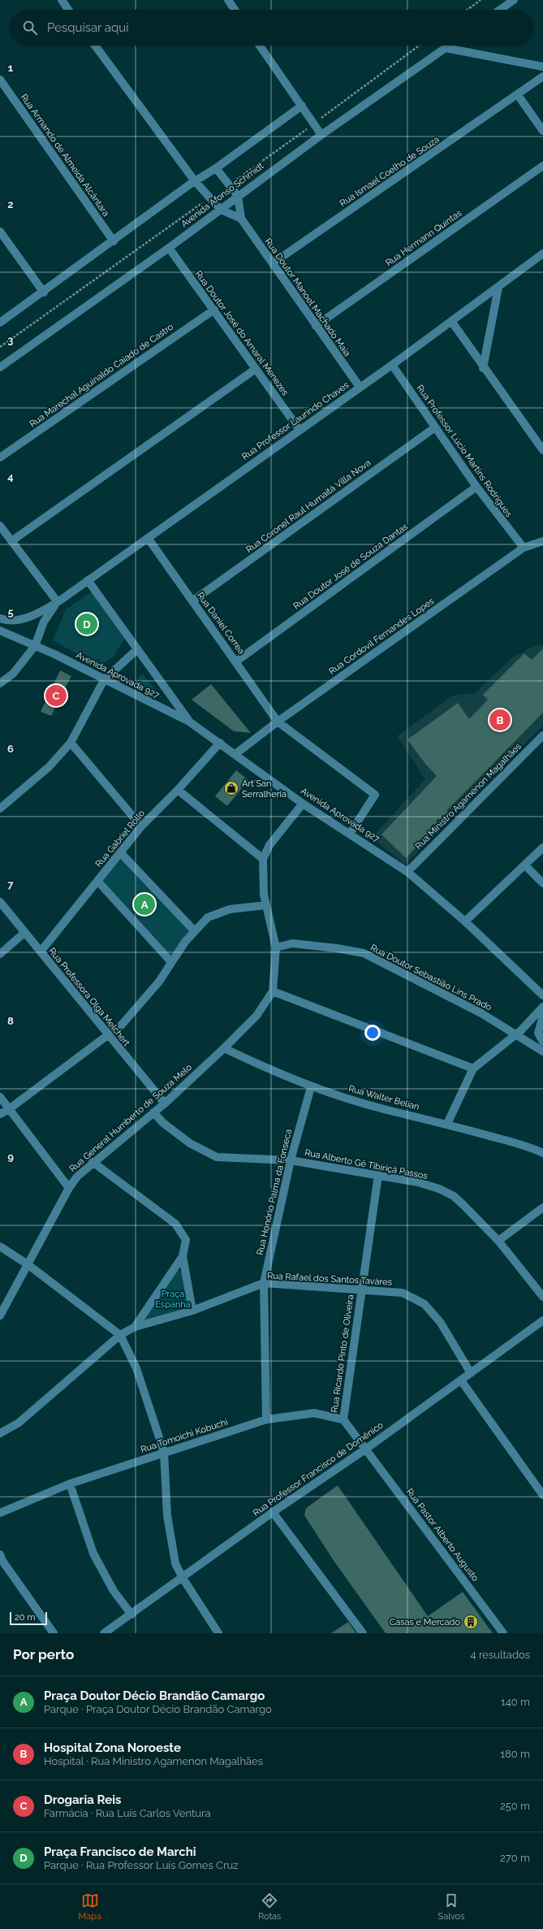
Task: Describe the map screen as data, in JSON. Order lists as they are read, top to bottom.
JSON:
{
  "streets": {
    "street": [
      "Rua Armando de Almeida Alcântara",
      "Rua Ismael Coelho de Souza",
      "Avenida Afonso Schmidt",
      "Rua Hermann Quintas",
      "Rua Doutor Manoel Machado Maia",
      "Rua Doutor José do Amaral Menezes",
      "Rua Marechal Aguinaldo Caiado de Castro",
      "Rua Professor Laurindo Chaves",
      "Rua Professor Lúcio Martins Rodrigues",
      "Rua Coronel Raul Humaitá Villa Nova",
      "Rua Doutor José de Souza Dantas",
      "Rua Daniel Correa",
      "Rua Cordovil Fernandes Lopes",
      "Avenida Aprovada 927",
      "Rua Ministro Agamenon Magalhães",
      "Rua Gabriel Rollo",
      "Rua Doutor Sebastião Lins Prado",
      "Rua Professora Olga Melchert",
      "Rua Walter Belian",
      "Rua General Humberto de Souza Melo",
      "Rua Alberto Gê Tibiriçá Passos",
      "Rua Honório Palma da Fonseca",
      "Rua Rafael dos Santos Taváres",
      "Rua Ricardo Pinto de Oliveira",
      "Rua Tomoichi Kobuchi",
      "Rua Professor Francisco de Domênico",
      "Rua Pastor Alberto Augusto"
    ]
  },
  "crossings": [
    ["Rua Ismael Coelho de Souza", "Rua Doutor Manoel Machado Maia"],
    ["Avenida Afonso Schmidt", "Rua Doutor Manoel Machado Maia"],
    ["Avenida Afonso Schmidt", "Rua Doutor José do Amaral Menezes"],
    ["Rua Hermann Quintas", "Rua Doutor Manoel Machado Maia"],
    ["Rua Doutor Manoel Machado Maia", "Rua Professor Laurindo Chaves"],
    ["Rua Doutor José do Amaral Menezes", "Rua Marechal Aguinaldo Caiado de Castro"],
    ["Rua Doutor José do Amaral Menezes", "Rua Professor Laurindo Chaves"],
    ["Rua Professor Laurindo Chaves", "Rua Professor Lúcio Martins Rodrigues"],
    ["Rua Professor Laurindo Chaves", "Rua Daniel Correa"],
    ["Rua Professor Lúcio Martins Rodrigues", "Rua Coronel Raul Humaitá Villa Nova"],
    ["Rua Professor Lúcio Martins Rodrigues", "Rua Doutor José de Souza Dantas"],
    ["Rua Professor Lúcio Martins Rodrigues", "Rua Cordovil Fernandes Lopes"],
    ["Rua Coronel Raul Humaitá Villa Nova", "Rua Daniel Correa"],
    ["Rua Doutor José de Souza Dantas", "Rua Daniel Correa"],
    ["Rua Daniel Correa", "Rua Cordovil Fernandes Lopes"],
    ["Rua Daniel Correa", "Avenida Aprovada 927"],
    ["Rua Cordovil Fernandes Lopes", "Avenida Aprovada 927"],
    ["Avenida Aprovada 927", "Rua Ministro Agamenon Magalhães"],
    ["Avenida Aprovada 927", "Rua Gabriel Rollo"],
    ["Avenida Aprovada 927", "Rua General Humberto de Souza Melo"],
    ["Rua Gabriel Rollo", "Rua Professora Olga Melchert"],
    ["Rua Doutor Sebastião Lins Prado", "Rua General Humberto de Souza Melo"],
    ["Rua Professora Olga Melchert", "Rua General Humberto de Souza Melo"],
    ["Rua Walter Belian", "Rua General Humberto de Souza Melo"],
    ["Rua Walter Belian", "Rua Honório Palma da Fonseca"],
    ["Rua General Humberto de Souza Melo", "Rua Alberto Gê Tibiriçá Passos"],
    ["Rua Alberto Gê Tibiriçá Passos", "Rua Honório Palma da Fonseca"],
    ["Rua Alberto Gê Tibiriçá Passos", "Rua Ricardo Pinto de Oliveira"],
    ["Rua Honório Palma da Fonseca", "Rua Rafael dos Santos Taváres"],
    ["Rua Honório Palma da Fonseca", "Rua Tomoichi Kobuchi"],
    ["Rua Rafael dos Santos Taváres", "Rua Ricardo Pinto de Oliveira"],
    ["Rua Rafael dos Santos Taváres", "Rua Professor Francisco de Domênico"],
    ["Rua Ricardo Pinto de Oliveira", "Rua Tomoichi Kobuchi"],
    ["Rua Professor Francisco de Domênico", "Rua Pastor Alberto Augusto"]
  ],
  "parks": ["Praça Espanha"],
  "places": {
    "shop": ["Art´San Serralheria"],
    "building": ["Casas e Mercado"]
  },
  "scale_bar": "20 m",
  "page": {
    "search": "Pesquisar aqui",
    "pins": [
      "D",
      "C",
      "B",
      "A"
    ],
    "scale": "20 m",
    "heading": ["Por perto", "4 resultados"],
    "list": [
      {
        "mark": "A",
        "name": "Praça Doutor Décio Brandão Camargo",
        "note": "Parque · Praça Doutor Décio Brandão Camargo",
        "value": "140 m"
      },
      {
        "mark": "B",
        "name": "Hospital Zona Noroeste",
        "note": "Hospital · Rua Ministro Agamenon Magalhães",
        "value": "180 m"
      },
      {
        "mark": "C",
        "name": "Drogaria Reis",
        "note": "Farmácia · Rua Luís Carlos Ventura",
        "value": "250 m"
      },
      {
        "mark": "D",
        "name": "Praça Francisco de Marchi",
        "note": "Parque · Rua Professor Luís Gomes Cruz",
        "value": "270 m"
      }
    ],
    "nav": ["Mapa", "Rotas", "Salvos"]
  },
  "grid": {
    "rows": [
      "1",
      "2",
      "3",
      "4",
      "5",
      "6",
      "7",
      "8",
      "9"
    ]
  }
}
